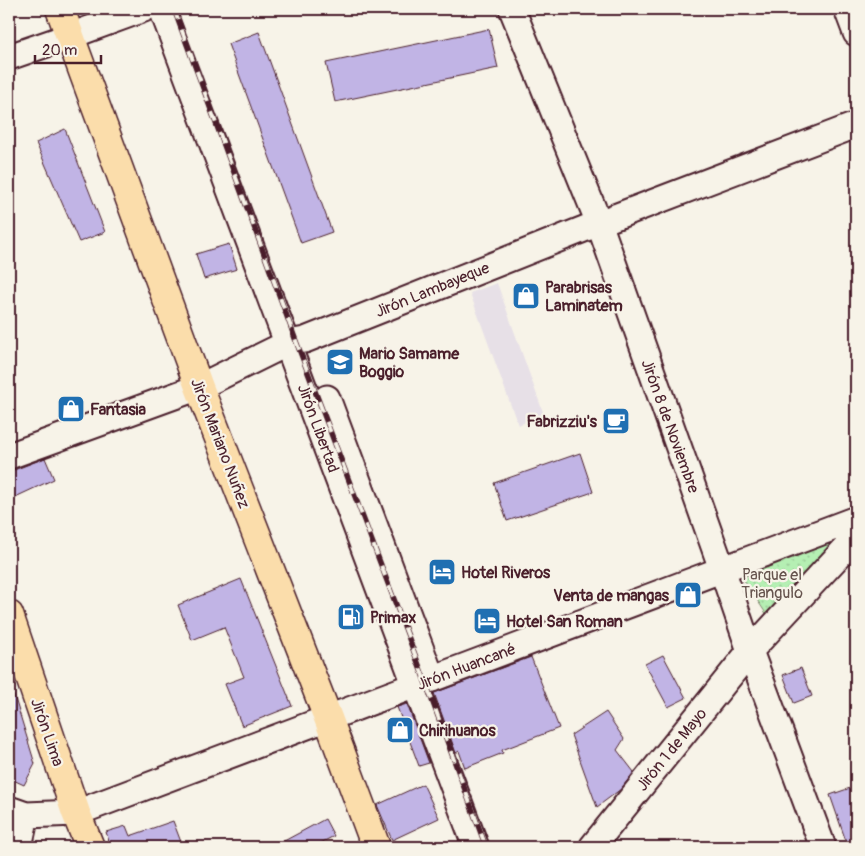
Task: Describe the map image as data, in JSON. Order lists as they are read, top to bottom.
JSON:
{
  "streets": {
    "main road": ["Jirón Mariano Nuñez", "Jirón Lima"],
    "street": [
      "Jirón Lambayeque",
      "Jirón 8 de Noviembre",
      "Jirón Huancané",
      "Jirón 1 de Mayo"
    ]
  },
  "crossings": [
    ["Jirón Lambayeque", "Jirón 8 de Noviembre"],
    ["Jirón Lambayeque", "Jirón Mariano Nuñez"],
    ["Jirón 8 de Noviembre", "Jirón Huancané"],
    ["Jirón 8 de Noviembre", "Jirón 1 de Mayo"],
    ["Jirón Mariano Nuñez", "Jirón Huancané"],
    ["Jirón Huancané", "Jirón Lima"]
  ],
  "parks": ["Parque el Triangulo"],
  "places": {
    "shop": [
      "Parabrisas Laminatem",
      "Fantasia",
      "Venta de mangas",
      "Chirihuanos"
    ],
    "school or university": ["Mario Samame Boggio"],
    "cafe": ["Fabrizziu's"],
    "hotel": ["Hotel Riveros", "Hotel San Roman"],
    "fuel station": ["Primax"]
  },
  "scale_bar": "20 m"
}
